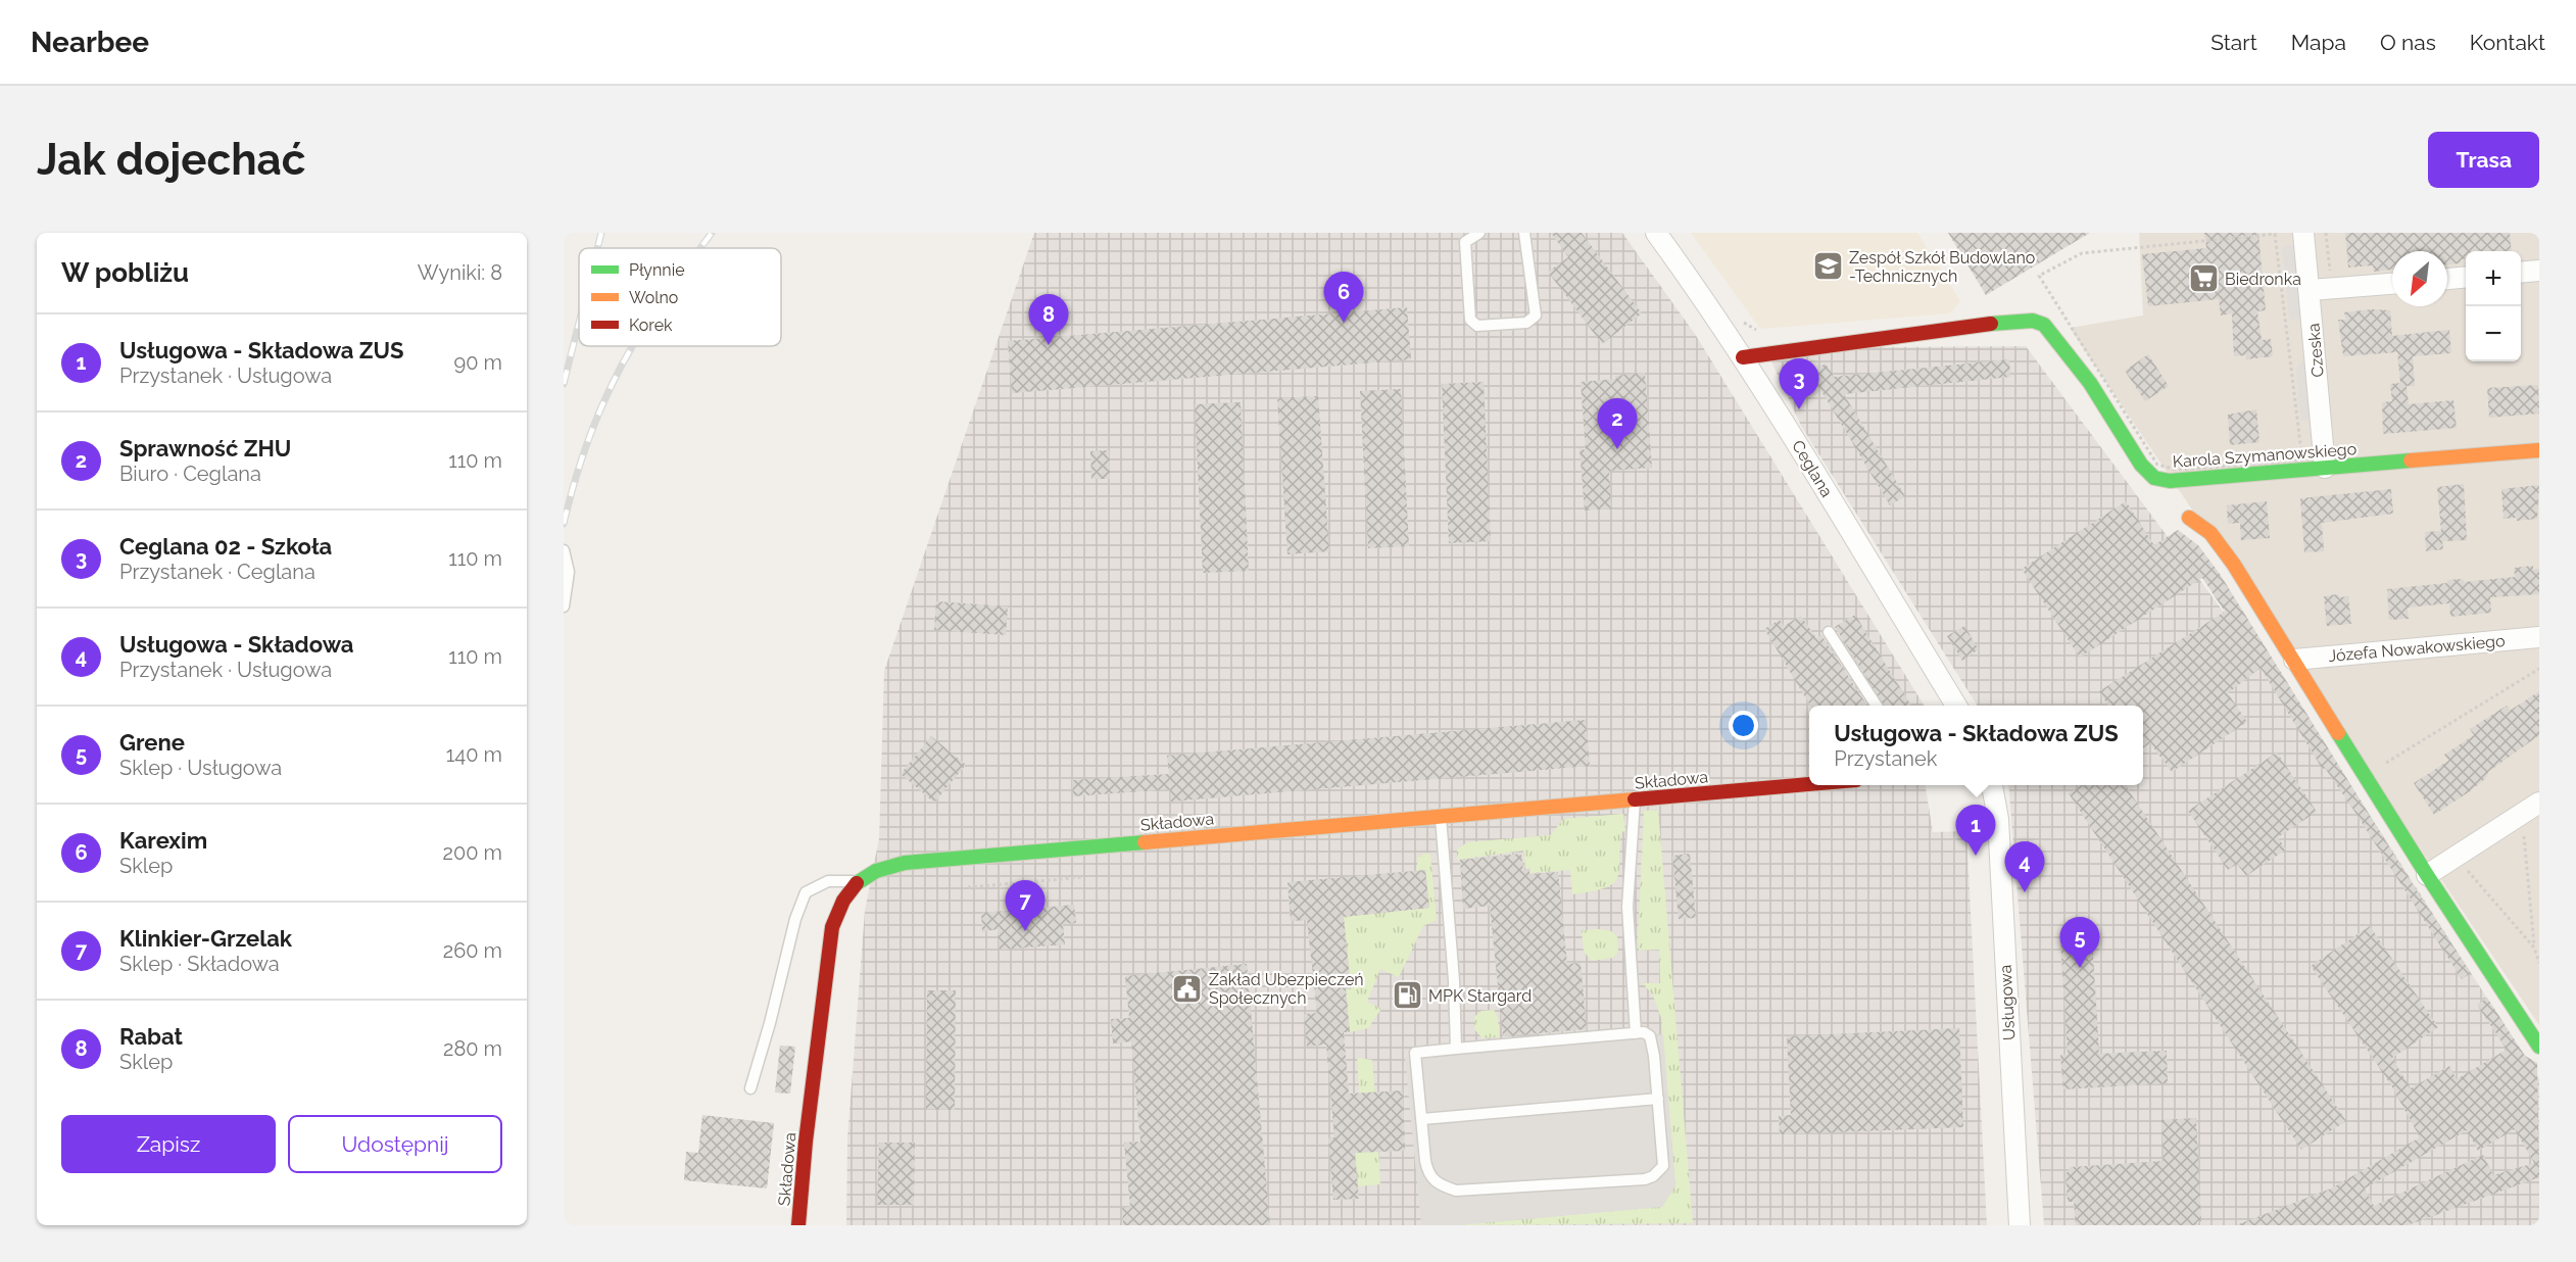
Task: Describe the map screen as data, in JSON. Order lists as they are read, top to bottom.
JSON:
{
  "streets": {
    "street": [
      "Czeska",
      "Karola Szymanowskiego",
      "Ceglana",
      "Józefa Nowakowskiego",
      "Składowa",
      "Usługowa"
    ]
  },
  "crossings": [
    ["Czeska", "Karola Szymanowskiego"],
    ["Karola Szymanowskiego", "Ceglana"]
  ],
  "places": {
    "school or university": ["Zespół Szkół Budowlano -Technicznych"],
    "supermarket": ["Biedronka"],
    "public building": ["Zakład Ubezpieczeń Społecznych"],
    "fuel station": ["MPK Stargard"]
  },
  "legend": ["Płynnie", "Wolno", "Korek"],
  "north": "bottom left",
  "page": {
    "header": "Nearbee",
    "nav": [
      "Start",
      "Mapa",
      "O nas",
      "Kontakt"
    ],
    "buttons": [
      "Trasa",
      ["Zapisz", "Udostępnij"]
    ],
    "title": "Jak dojechać",
    "heading": ["W pobliżu", "Wyniki: 8"],
    "map_buttons": ["+", "−"],
    "pins": [
      "6",
      "8",
      "3",
      "2",
      "1",
      "4",
      "7",
      "5"
    ],
    "list": [
      {
        "mark": "1",
        "name": "Usługowa - Składowa ZUS",
        "note": "Przystanek · Usługowa",
        "value": "90 m"
      },
      {
        "mark": "2",
        "name": "Sprawność ZHU",
        "note": "Biuro · Ceglana",
        "value": "110 m"
      },
      {
        "mark": "3",
        "name": "Ceglana 02 - Szkoła",
        "note": "Przystanek · Ceglana",
        "value": "110 m"
      },
      {
        "mark": "4",
        "name": "Usługowa - Składowa",
        "note": "Przystanek · Usługowa",
        "value": "110 m"
      },
      {
        "mark": "5",
        "name": "Grene",
        "note": "Sklep · Usługowa",
        "value": "140 m"
      },
      {
        "mark": "6",
        "name": "Karexim",
        "note": "Sklep",
        "value": "200 m"
      },
      {
        "mark": "7",
        "name": "Klinkier-Grzelak",
        "note": "Sklep · Składowa",
        "value": "260 m"
      },
      {
        "mark": "8",
        "name": "Rabat",
        "note": "Sklep",
        "value": "280 m"
      }
    ],
    "popup": ["Usługowa - Składowa ZUS", "Przystanek"]
  }
}
